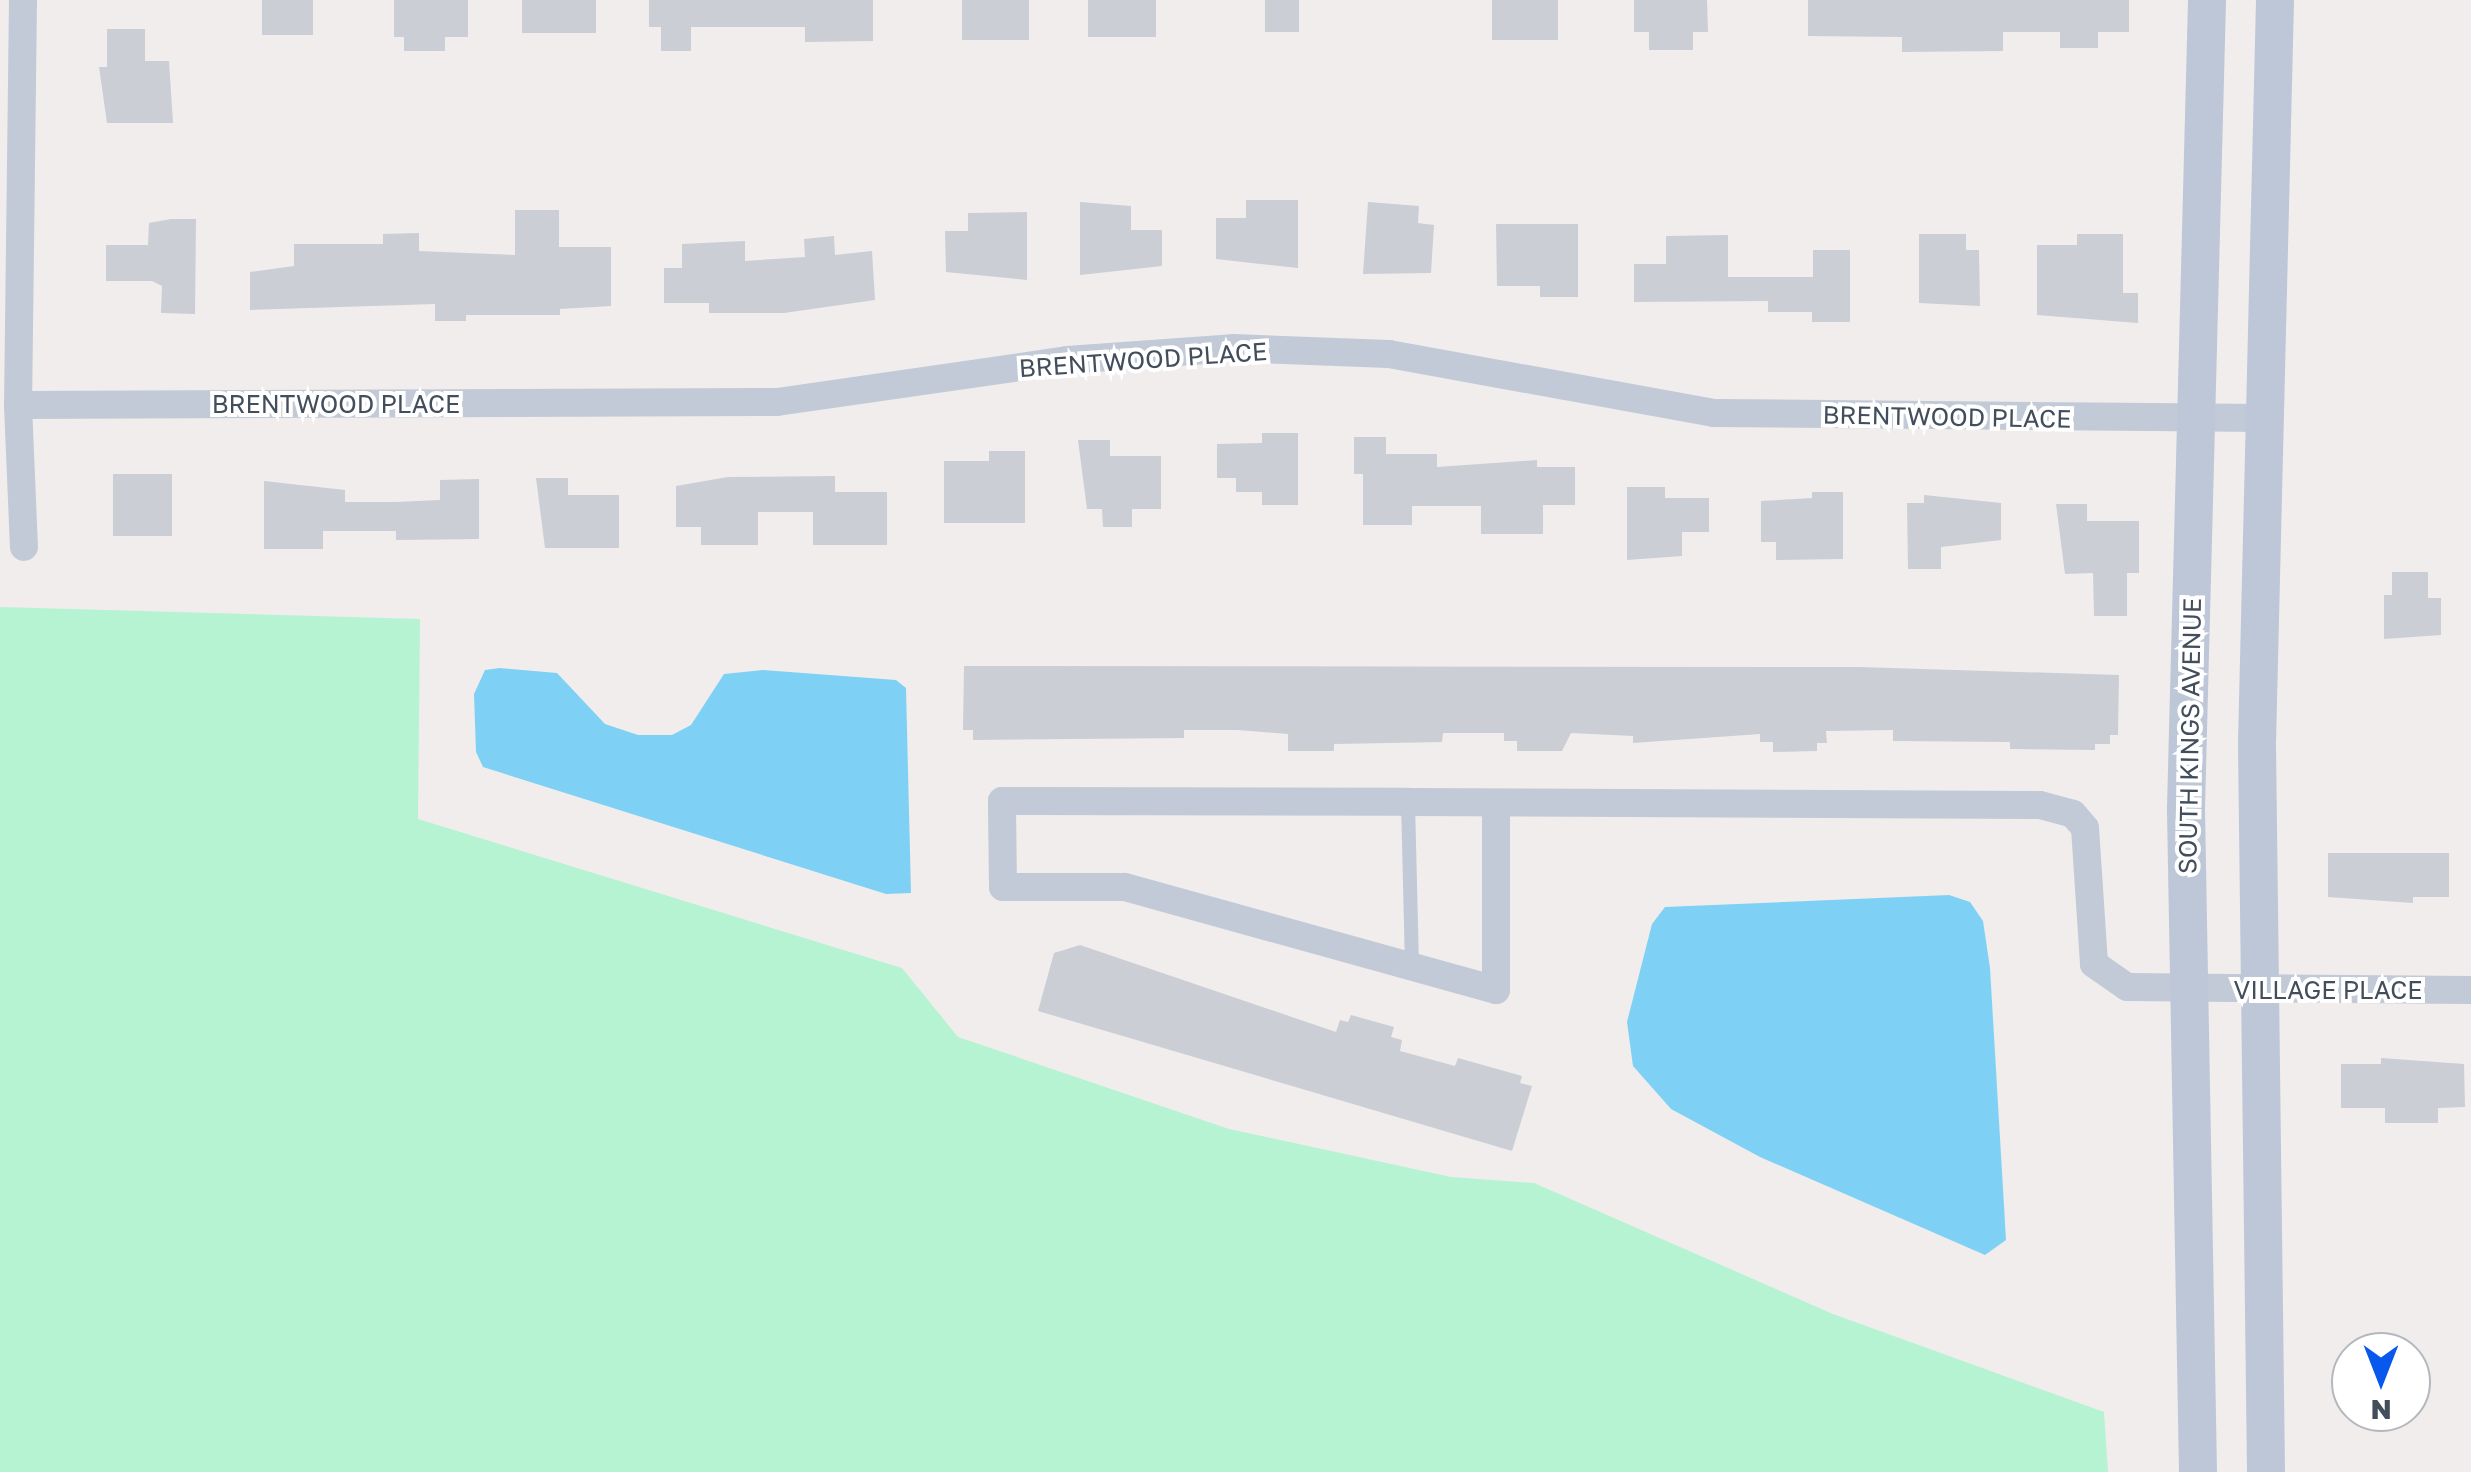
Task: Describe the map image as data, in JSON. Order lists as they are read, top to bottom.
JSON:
{
  "streets": {
    "main road": ["SOUTH KINGS AVENUE"],
    "street": ["BRENTWOOD PLACE", "VILLAGE PLACE"]
  },
  "crossings": [
    ["BRENTWOOD PLACE", "SOUTH KINGS AVENUE"],
    ["SOUTH KINGS AVENUE", "VILLAGE PLACE"]
  ],
  "north": "bottom"
}
